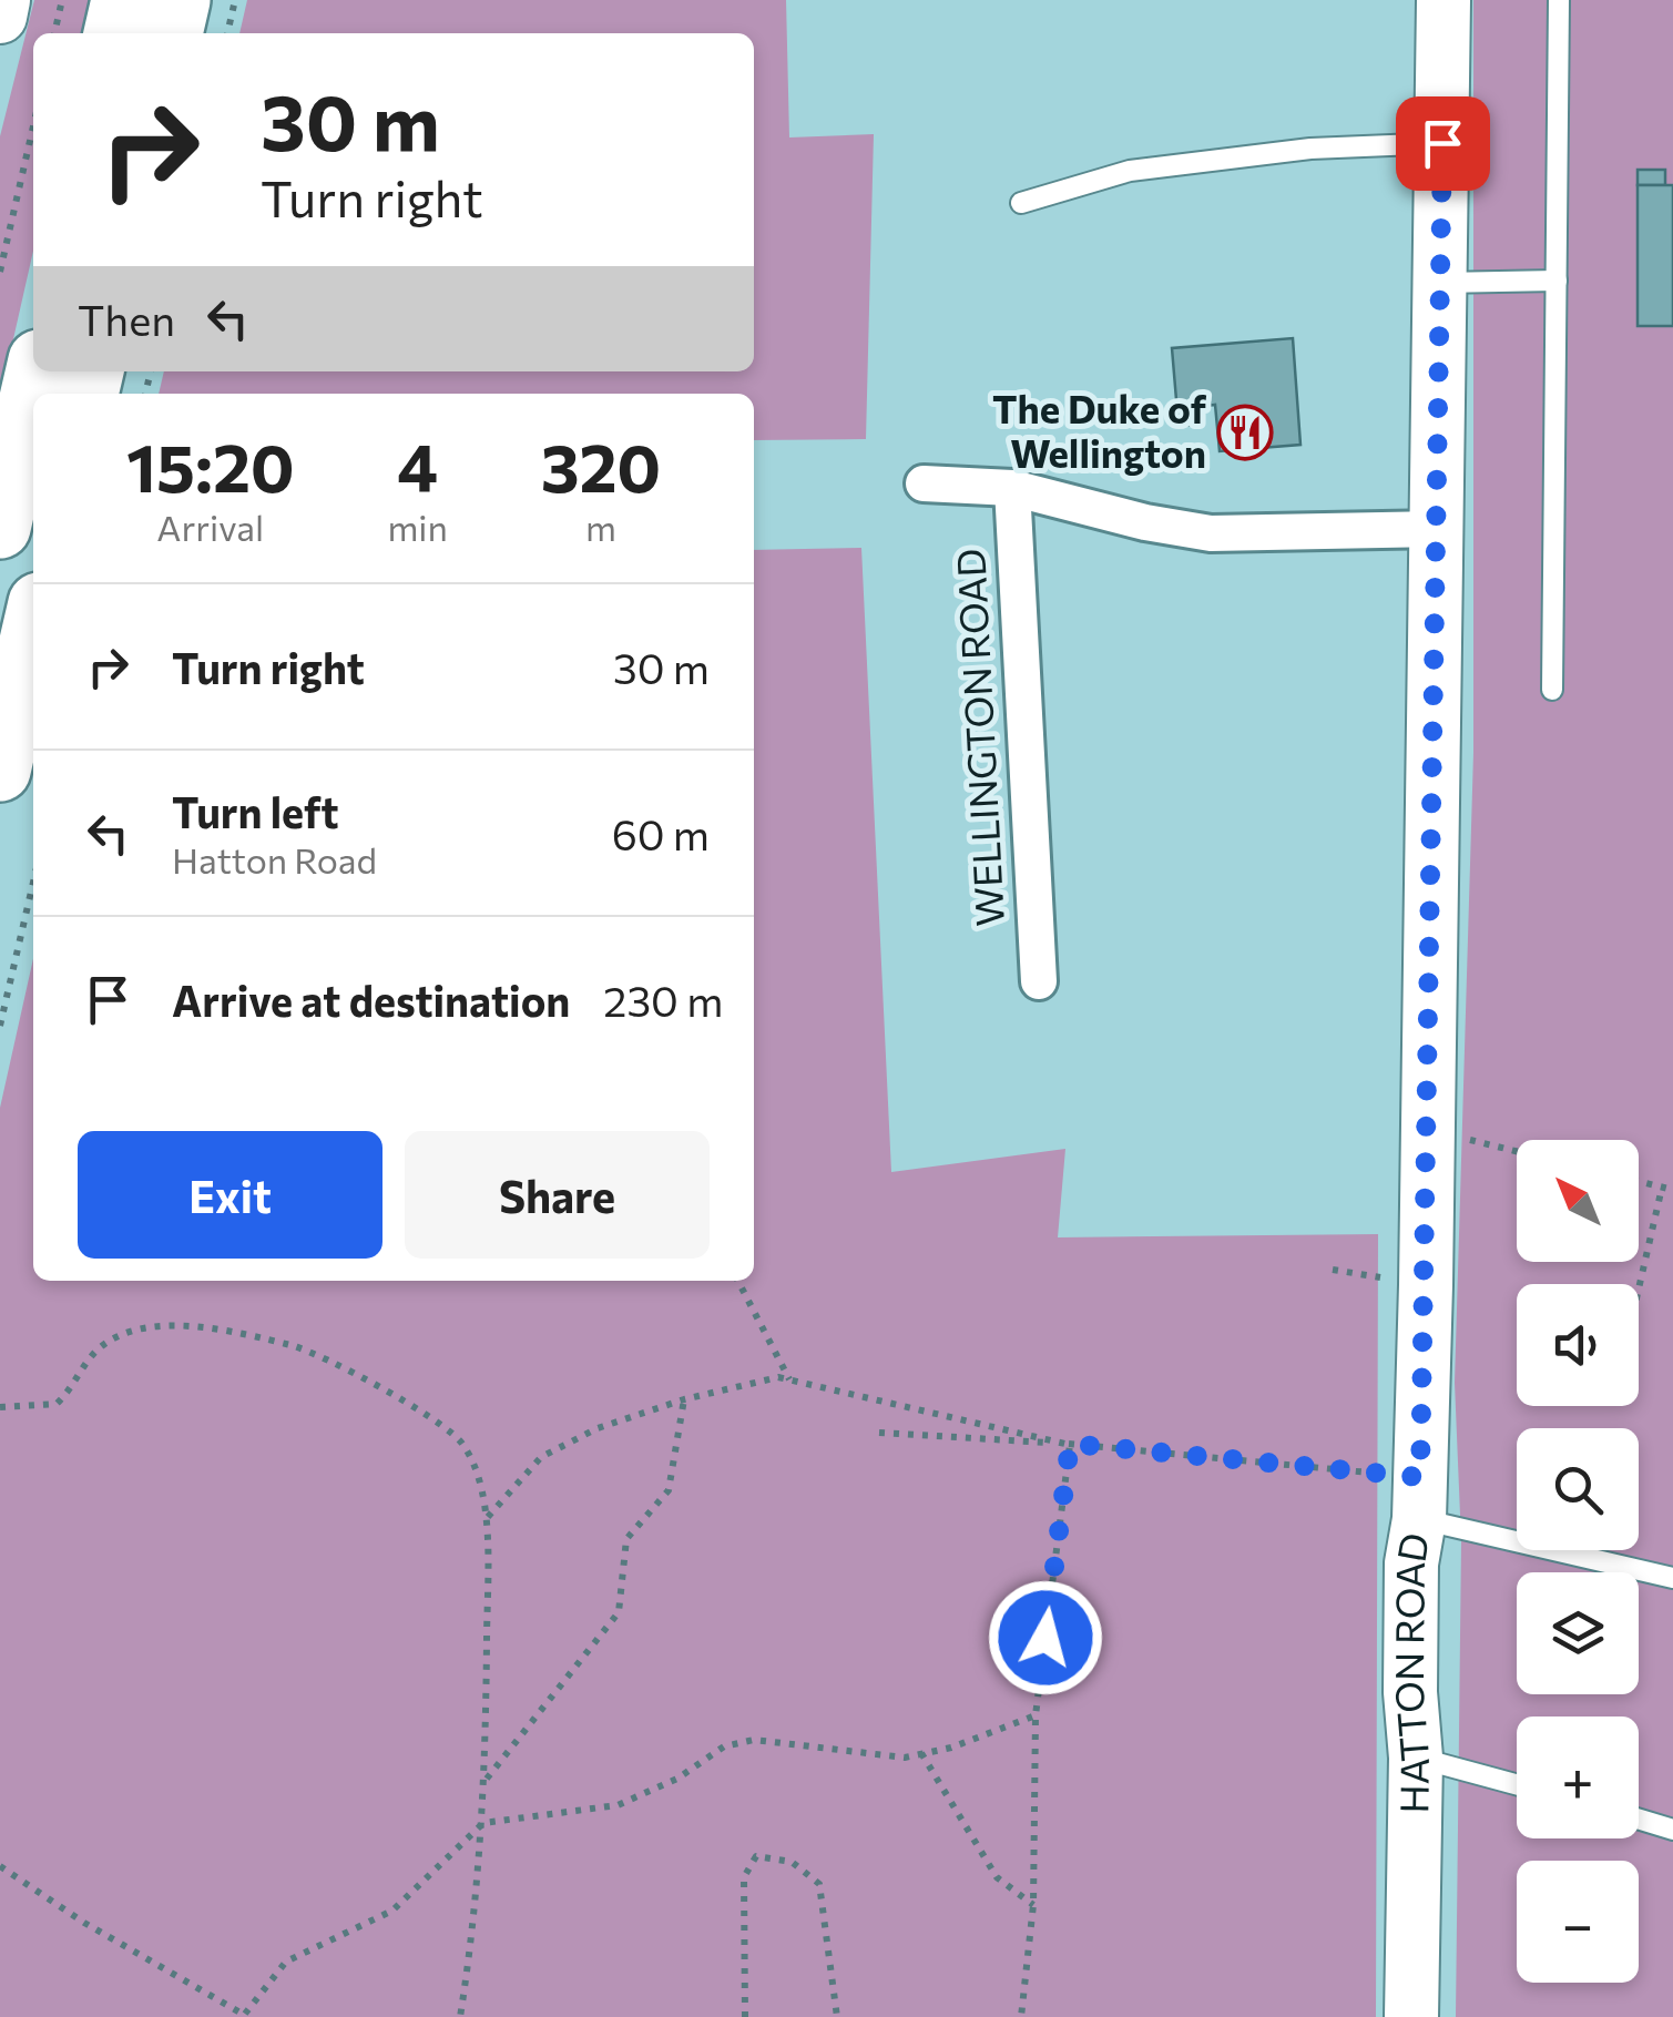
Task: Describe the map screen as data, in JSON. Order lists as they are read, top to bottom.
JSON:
{
  "streets": {
    "street": ["WELLINGTON ROAD", "HATTON ROAD"]
  },
  "places": {
    "restaurant": ["The Duke of Wellington"]
  },
  "north": "top left",
  "page": {
    "turn": ["30 m", "Turn right"],
    "then": "Then",
    "eta": [
      "15:20",
      "Arrival",
      "4",
      "min",
      "320",
      "m"
    ],
    "list": [
      {
        "name": "Turn right",
        "value": "30 m"
      },
      {
        "name": "Turn left",
        "note": "Hatton Road",
        "value": "60 m"
      },
      {
        "name": "Arrive at destination",
        "value": "230 m"
      }
    ],
    "buttons": ["Exit", "Share"],
    "map_buttons": ["+", "−"]
  }
}
